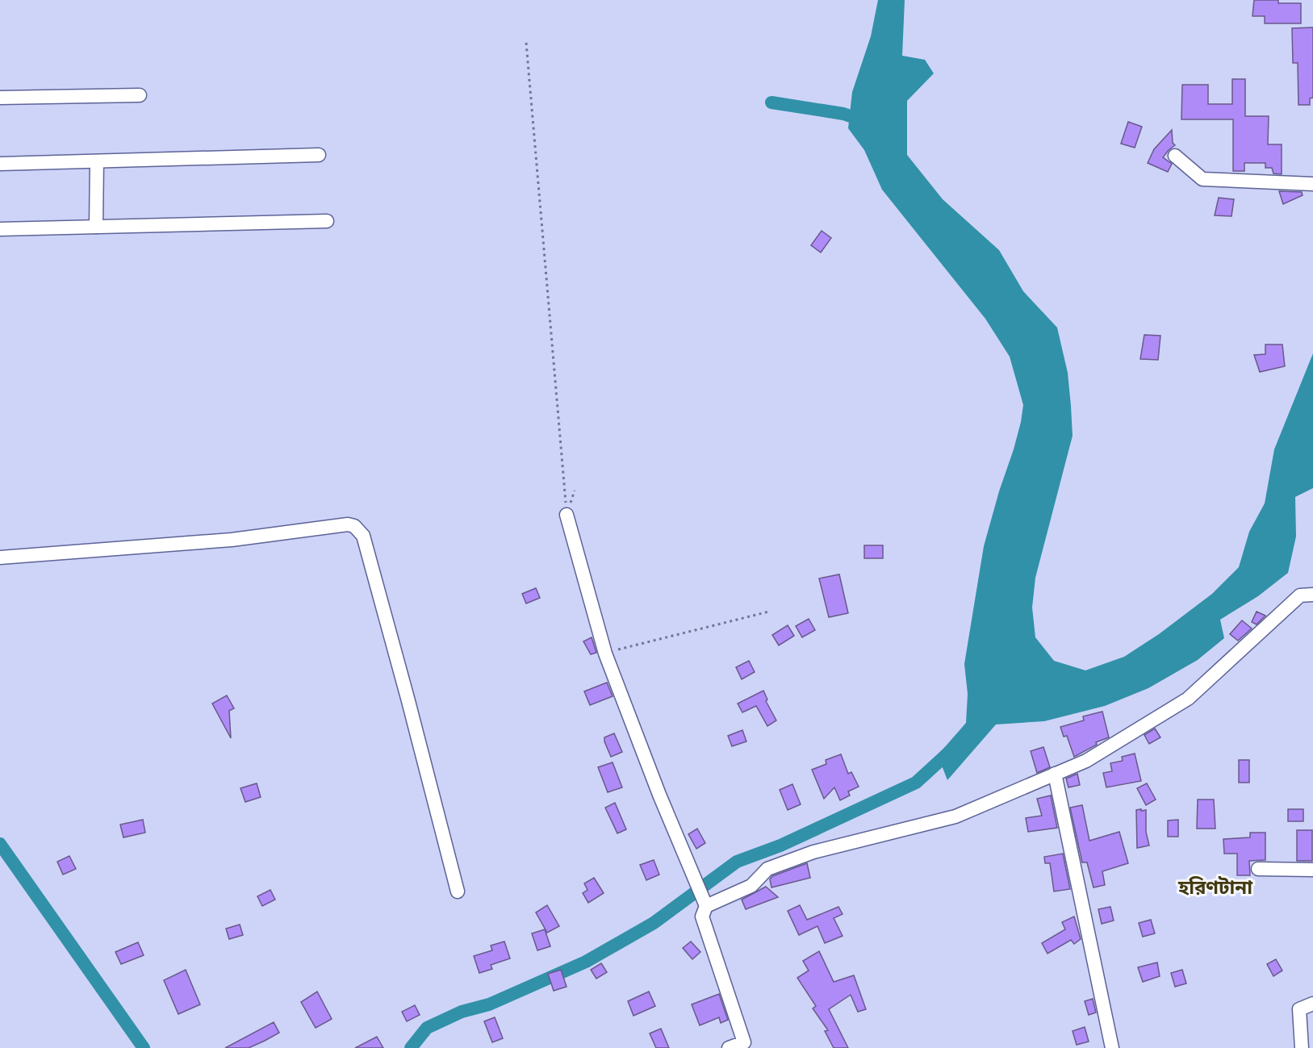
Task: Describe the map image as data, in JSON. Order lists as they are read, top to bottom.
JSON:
{
  "districts": ["হরিণটানা"]
}
